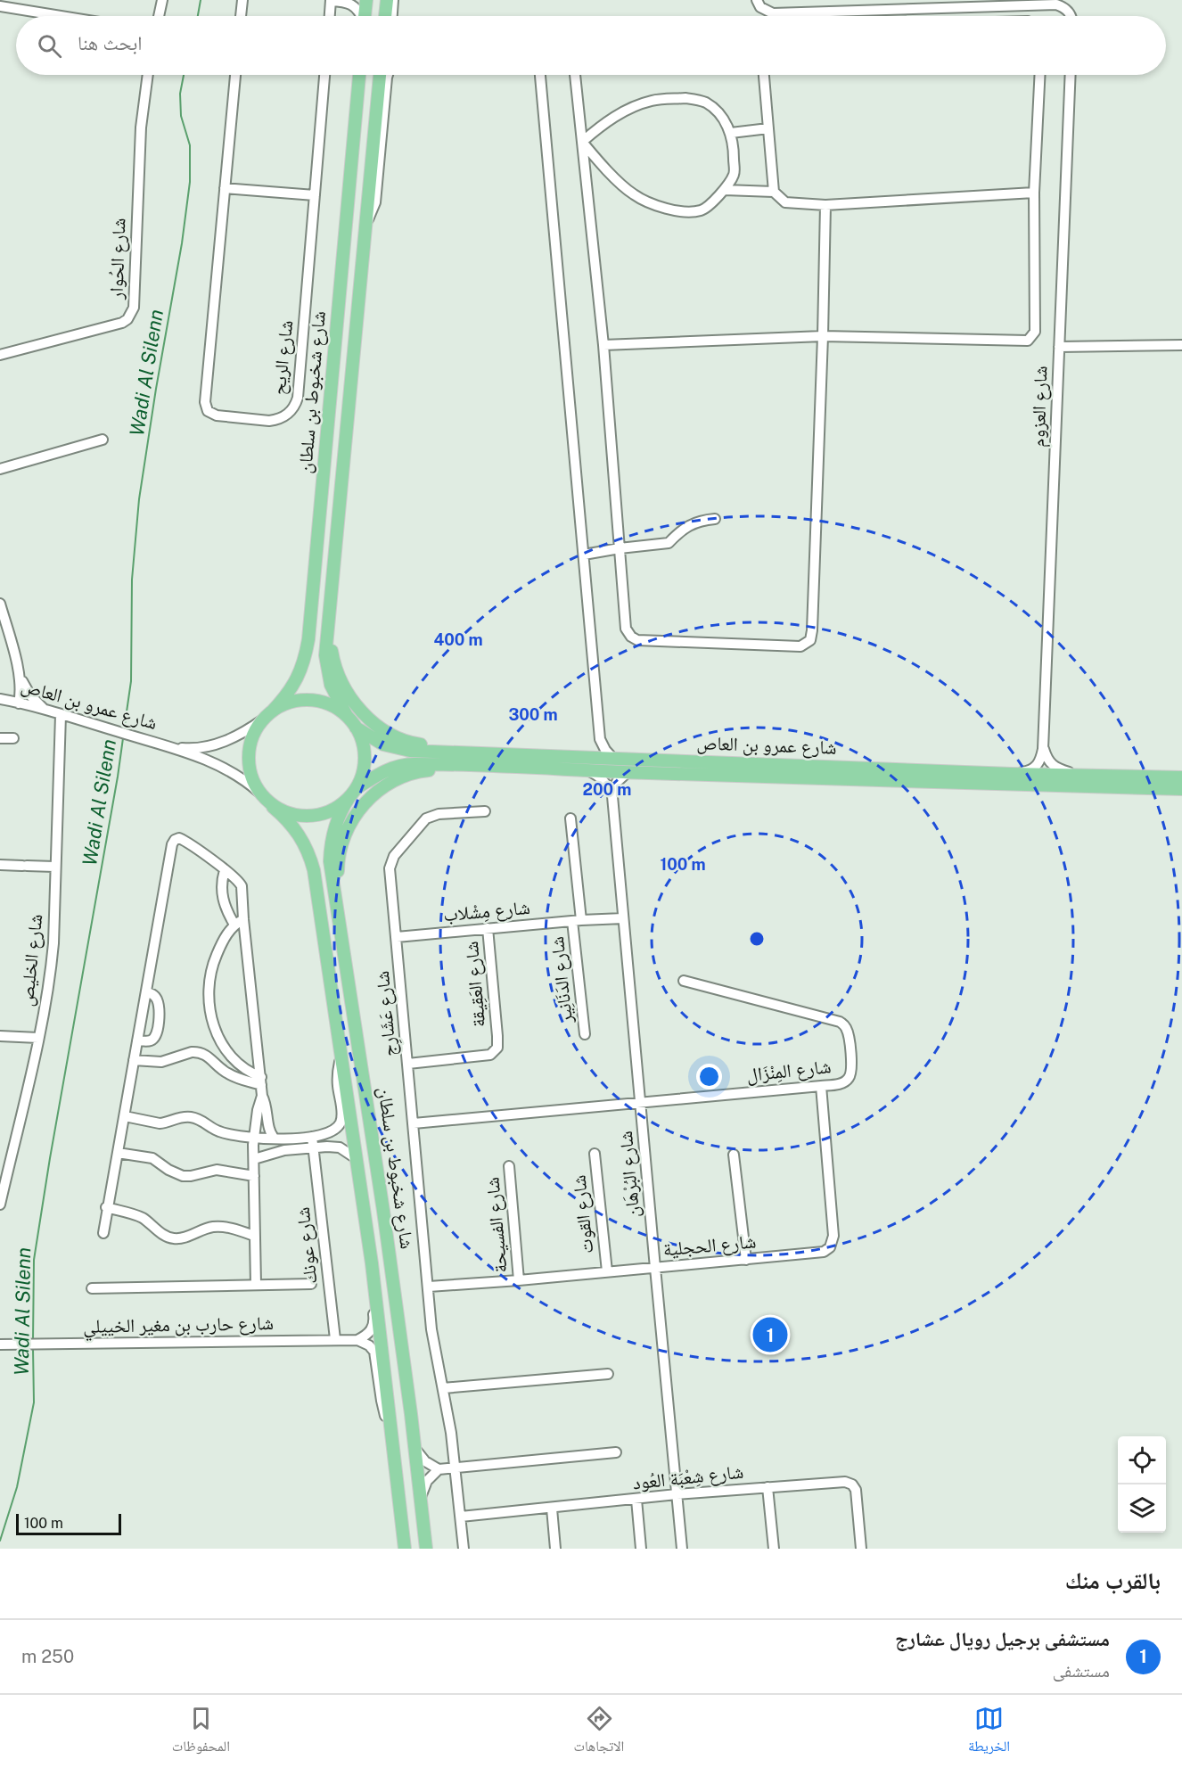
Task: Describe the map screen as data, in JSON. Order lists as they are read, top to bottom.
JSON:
{
  "streets": {
    "main road": ["شارع شخبوط بن سلطان", "شارع عمرو بن العاص"],
    "street": [
      "شارع الحُوار",
      "شارع الريح",
      "شارع العزوم",
      "شارع مِشْلاب",
      "شارع الخليص",
      "شارع الدَنَانِير",
      "شارع العَقِيقة",
      "شارع عَشَارِج",
      "شارع المِنْزَال",
      "شارع البُرْهَان",
      "شارع القوت",
      "شارع الفسيحة",
      "شارع عونك",
      "شارع الحجلية",
      "شارع حارب بن مغير الخييلي",
      "شارع شِعْبَة العُود"
    ]
  },
  "crossings": [
    ["شارع شخبوط بن سلطان", "شارع عمرو بن العاص"],
    ["شارع العزوم", "شارع عمرو بن العاص"],
    ["شارع عمرو بن العاص", "شارع الخليص"],
    ["شارع مِشْلاب", "شارع الدَنَانِير"],
    ["شارع مِشْلاب", "شارع العَقِيقة"],
    ["شارع مِشْلاب", "شارع عَشَارِج"],
    ["شارع مِشْلاب", "شارع البُرْهَان"],
    ["شارع العَقِيقة", "شارع عَشَارِج"],
    ["شارع عَشَارِج", "شارع المِنْزَال"],
    ["شارع عَشَارِج", "شارع الحجلية"],
    ["شارع عَشَارِج", "شارع شِعْبَة العُود"],
    ["شارع المِنْزَال", "شارع البُرْهَان"],
    ["شارع المِنْزَال", "شارع الحجلية"],
    ["شارع البُرْهَان", "شارع الحجلية"],
    ["شارع البُرْهَان", "شارع شِعْبَة العُود"],
    ["شارع القوت", "شارع الحجلية"],
    ["شارع الفسيحة", "شارع الحجلية"],
    ["شارع عونك", "شارع حارب بن مغير الخييلي"]
  ],
  "water": ["Wadi Al Silenn"],
  "scale_bar": "100 m",
  "page": {
    "search": "ابحث هنا",
    "pins": "1",
    "scale": "100 m",
    "heading": "بالقرب منك",
    "list": [
      {
        "mark": "1",
        "name": "مستشفى برجيل رويال عشارج",
        "note": "مستشفى",
        "value": "250 m"
      }
    ],
    "nav": ["الخريطة", "الاتجاهات", "المحفوظات"]
  },
  "rings": [
    "400 m",
    "300 m",
    "200 m",
    "100 m"
  ]
}
